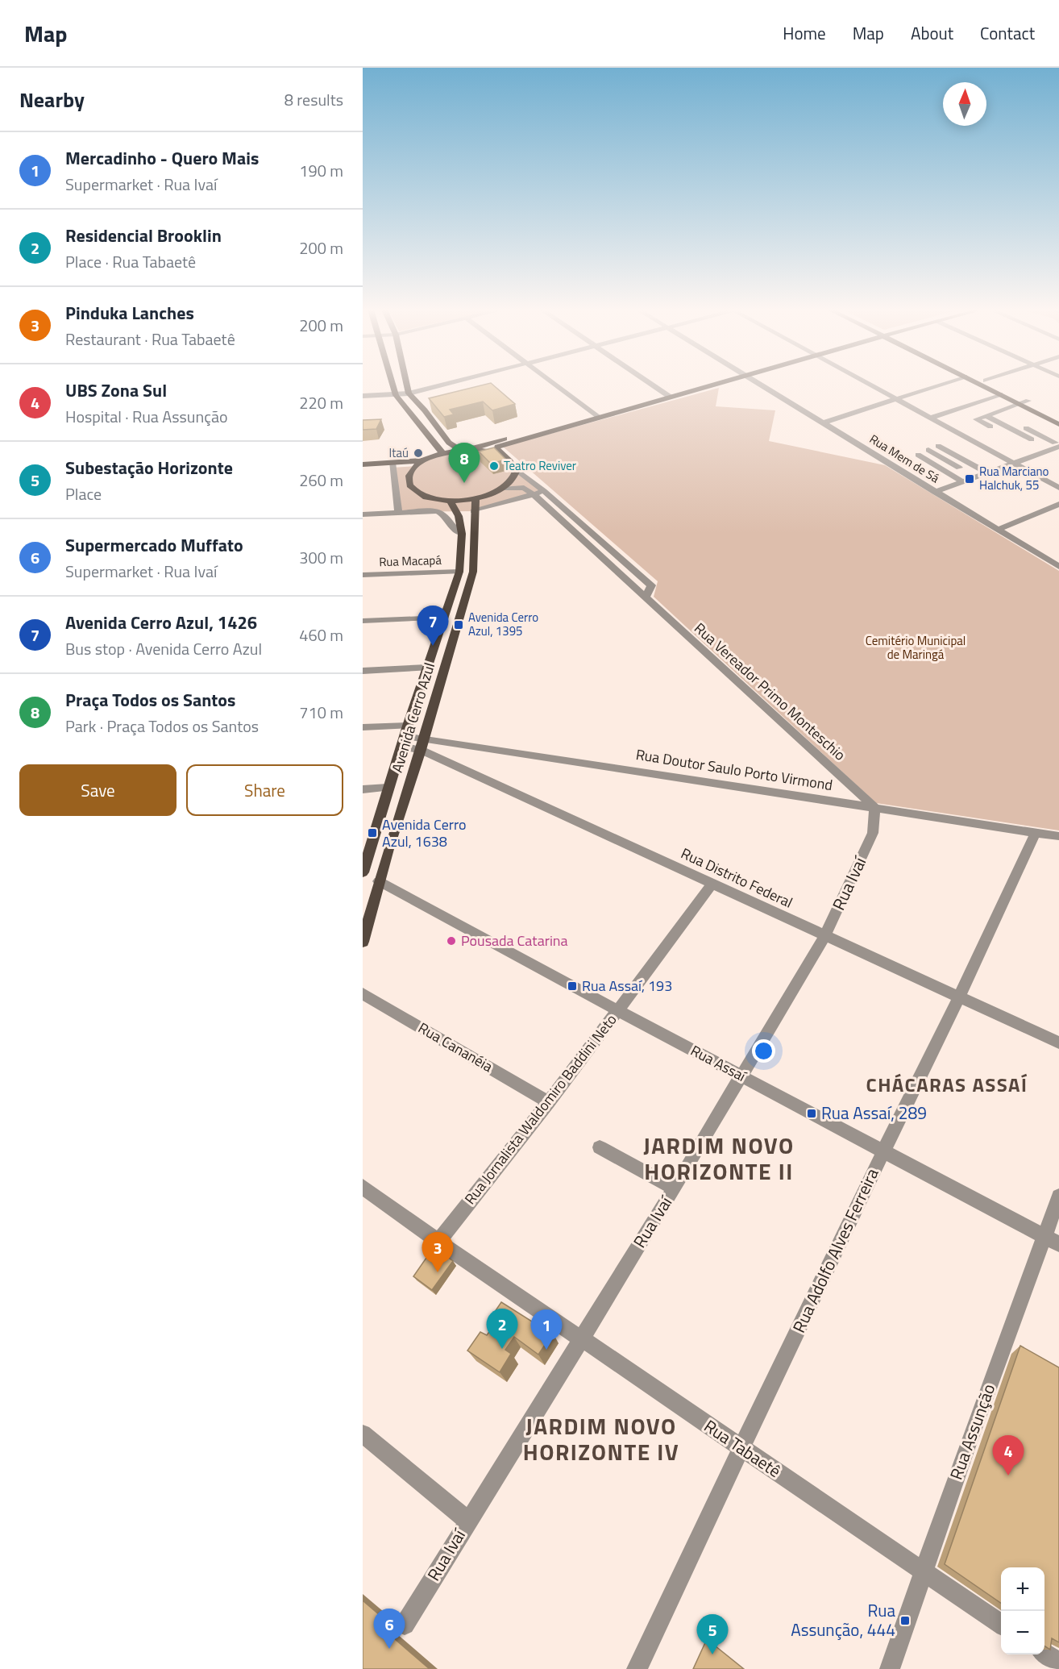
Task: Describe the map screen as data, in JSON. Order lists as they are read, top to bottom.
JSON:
{
  "streets": {
    "main road": ["Avenida Cerro Azul"],
    "street": [
      "Rua Mem de Sá",
      "Rua Macapá",
      "Rua Vereador Primo Monteschio",
      "Rua Doutor Saulo Porto Virmond",
      "Rua Distrito Federal",
      "Rua Ivaí",
      "Rua Cananéia",
      "Rua Assaí",
      "Rua Jornalista Waldomiro Baddini Neto",
      "Rua Adolfo Alves Ferreira",
      "Rua Assunção",
      "Rua Tabaetê"
    ]
  },
  "crossings": [
    ["Rua Macapá", "Avenida Cerro Azul"],
    ["Rua Vereador Primo Monteschio", "Rua Doutor Saulo Porto Virmond"],
    ["Rua Vereador Primo Monteschio", "Rua Ivaí"],
    ["Avenida Cerro Azul", "Rua Doutor Saulo Porto Virmond"],
    ["Avenida Cerro Azul", "Rua Distrito Federal"],
    ["Avenida Cerro Azul", "Rua Assaí"],
    ["Rua Doutor Saulo Porto Virmond", "Rua Distrito Federal"],
    ["Rua Doutor Saulo Porto Virmond", "Rua Ivaí"],
    ["Rua Doutor Saulo Porto Virmond", "Rua Adolfo Alves Ferreira"],
    ["Rua Distrito Federal", "Rua Ivaí"],
    ["Rua Distrito Federal", "Rua Jornalista Waldomiro Baddini Neto"],
    ["Rua Distrito Federal", "Rua Adolfo Alves Ferreira"],
    ["Rua Ivaí", "Rua Assaí"],
    ["Rua Ivaí", "Rua Tabaetê"],
    ["Rua Cananéia", "Rua Jornalista Waldomiro Baddini Neto"],
    ["Rua Assaí", "Rua Jornalista Waldomiro Baddini Neto"],
    ["Rua Assaí", "Rua Adolfo Alves Ferreira"],
    ["Rua Assaí", "Rua Assunção"],
    ["Rua Jornalista Waldomiro Baddini Neto", "Rua Tabaetê"],
    ["Rua Adolfo Alves Ferreira", "Rua Tabaetê"],
    ["Rua Assunção", "Rua Tabaetê"]
  ],
  "districts": ["CHÁCARAS ASSAÍ", "JARDIM NOVO HORIZONTE II", "JARDIM NOVO HORIZONTE IV"],
  "parks": ["Cemitério Municipal de Maringá"],
  "places": {
    "other": ["Itaú", "Teatro Reviver", "Pousada Catarina"],
    "transit": [
      "Rua Marciano Halchuk, 55",
      "Avenida Cerro Azul, 1395",
      "Avenida Cerro Azul, 1638",
      "Rua Assaí, 193",
      "Rua Assaí, 289",
      "Rua Assunção, 444"
    ]
  },
  "north": "top",
  "page": {
    "header": "Map",
    "nav": [
      "Home",
      "Map",
      "About",
      "Contact"
    ],
    "heading": ["Nearby", "8 results"],
    "list": [
      {
        "mark": "1",
        "name": "Mercadinho - Quero Mais",
        "note": "Supermarket · Rua Ivaí",
        "value": "190 m"
      },
      {
        "mark": "2",
        "name": "Residencial Brooklin",
        "note": "Place · Rua Tabaetê",
        "value": "200 m"
      },
      {
        "mark": "3",
        "name": "Pinduka Lanches",
        "note": "Restaurant · Rua Tabaetê",
        "value": "200 m"
      },
      {
        "mark": "4",
        "name": "UBS Zona Sul",
        "note": "Hospital · Rua Assunção",
        "value": "220 m"
      },
      {
        "mark": "5",
        "name": "Subestação Horizonte",
        "note": "Place",
        "value": "260 m"
      },
      {
        "mark": "6",
        "name": "Supermercado Muffato",
        "note": "Supermarket · Rua Ivaí",
        "value": "300 m"
      },
      {
        "mark": "7",
        "name": "Avenida Cerro Azul, 1426",
        "note": "Bus stop · Avenida Cerro Azul",
        "value": "460 m"
      },
      {
        "mark": "8",
        "name": "Praça Todos os Santos",
        "note": "Park · Praça Todos os Santos",
        "value": "710 m"
      }
    ],
    "pins": [
      "8",
      "7",
      "3",
      "2",
      "1",
      "4",
      "6",
      "5"
    ],
    "buttons": ["Save", "Share"],
    "map_buttons": ["+", "−"]
  }
}
